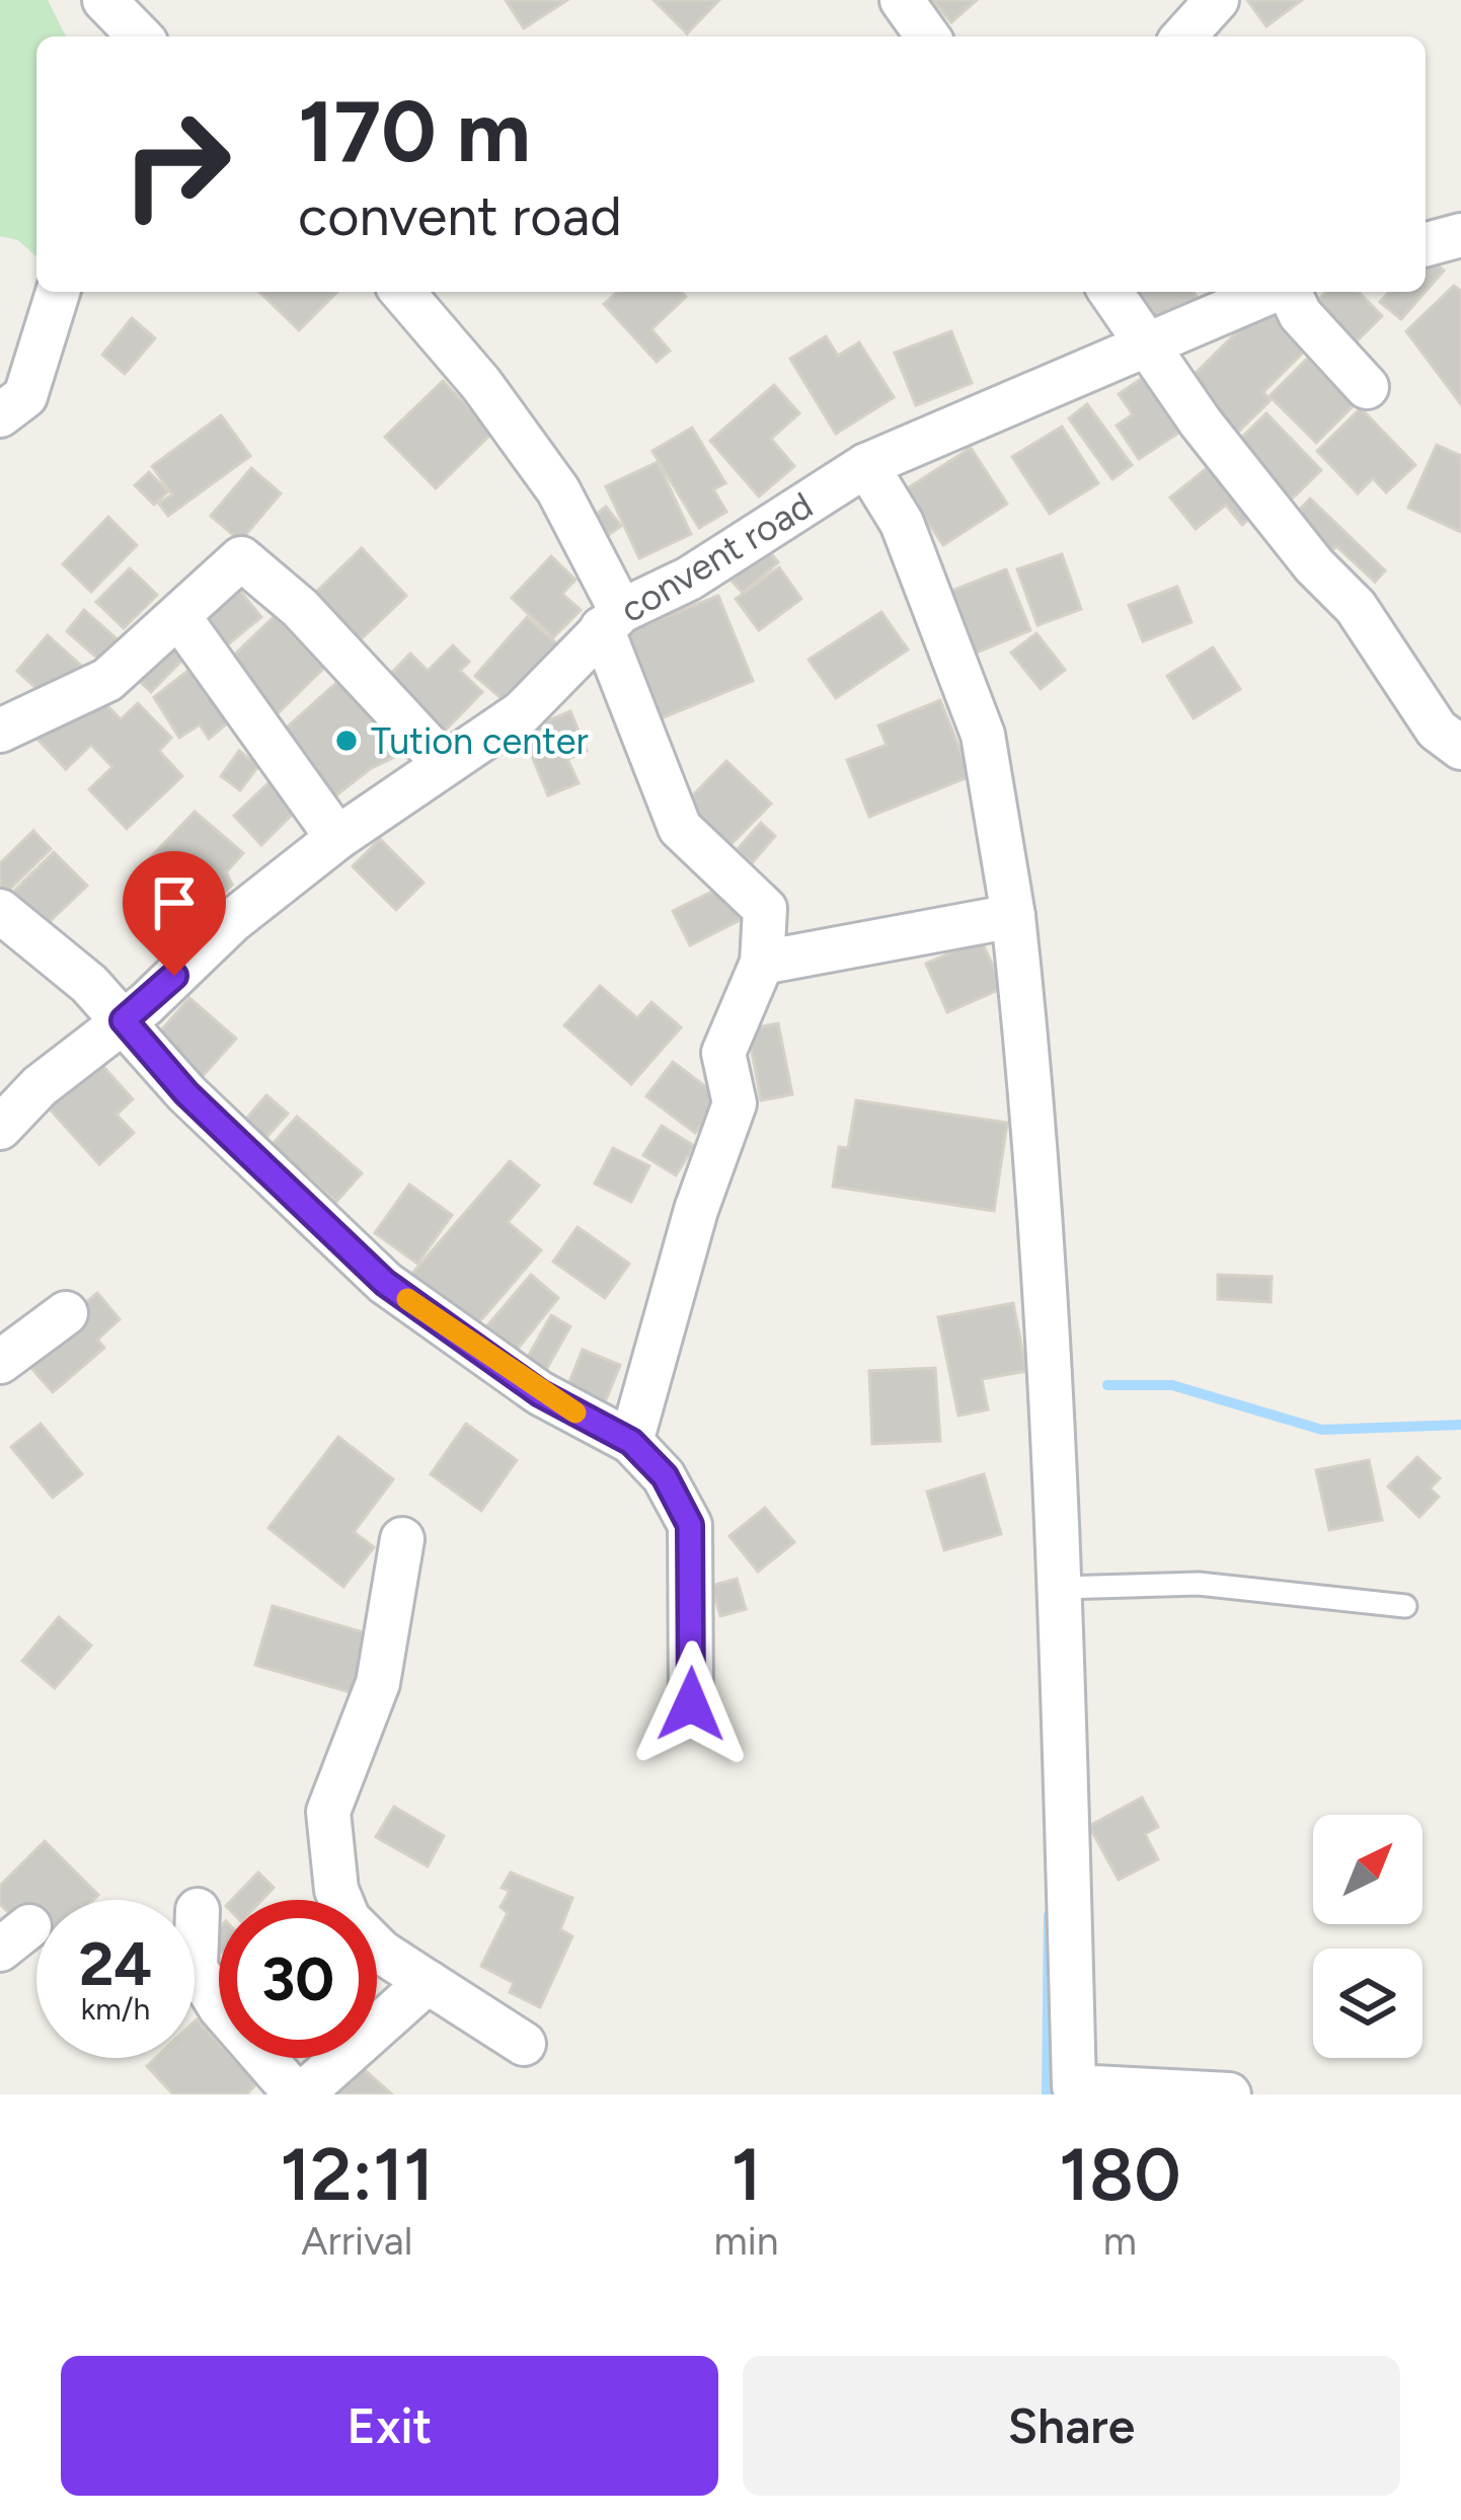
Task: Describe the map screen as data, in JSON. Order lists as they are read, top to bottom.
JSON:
{
  "streets": {
    "street": ["convent road"]
  },
  "places": ["Tution center"],
  "north": "top right",
  "page": {
    "turn": ["170 m", "convent road"],
    "speed": "24 km/h",
    "limit": "30",
    "eta": [
      "12:11",
      "Arrival",
      "1",
      "min",
      "180",
      "m"
    ],
    "buttons": ["Exit", "Share"]
  }
}
